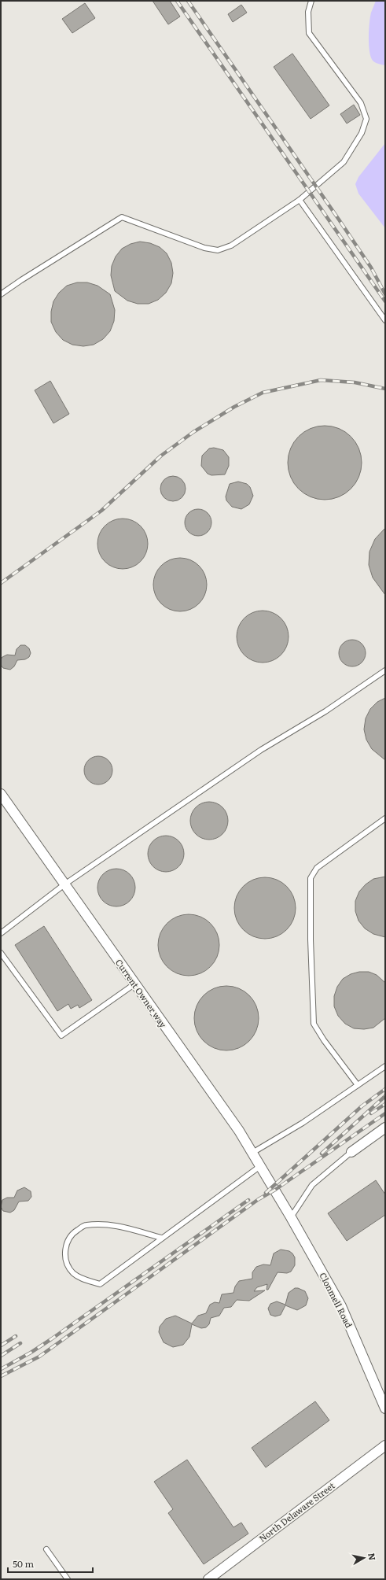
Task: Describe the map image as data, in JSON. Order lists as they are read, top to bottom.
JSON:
{
  "streets": {
    "street": ["Current Owner way", "Clonmell Road", "North Delaware Street"]
  },
  "crossings": [
    ["Current Owner way", "Clonmell Road"]
  ],
  "scale_bar": "50 m",
  "north": "right"
}
